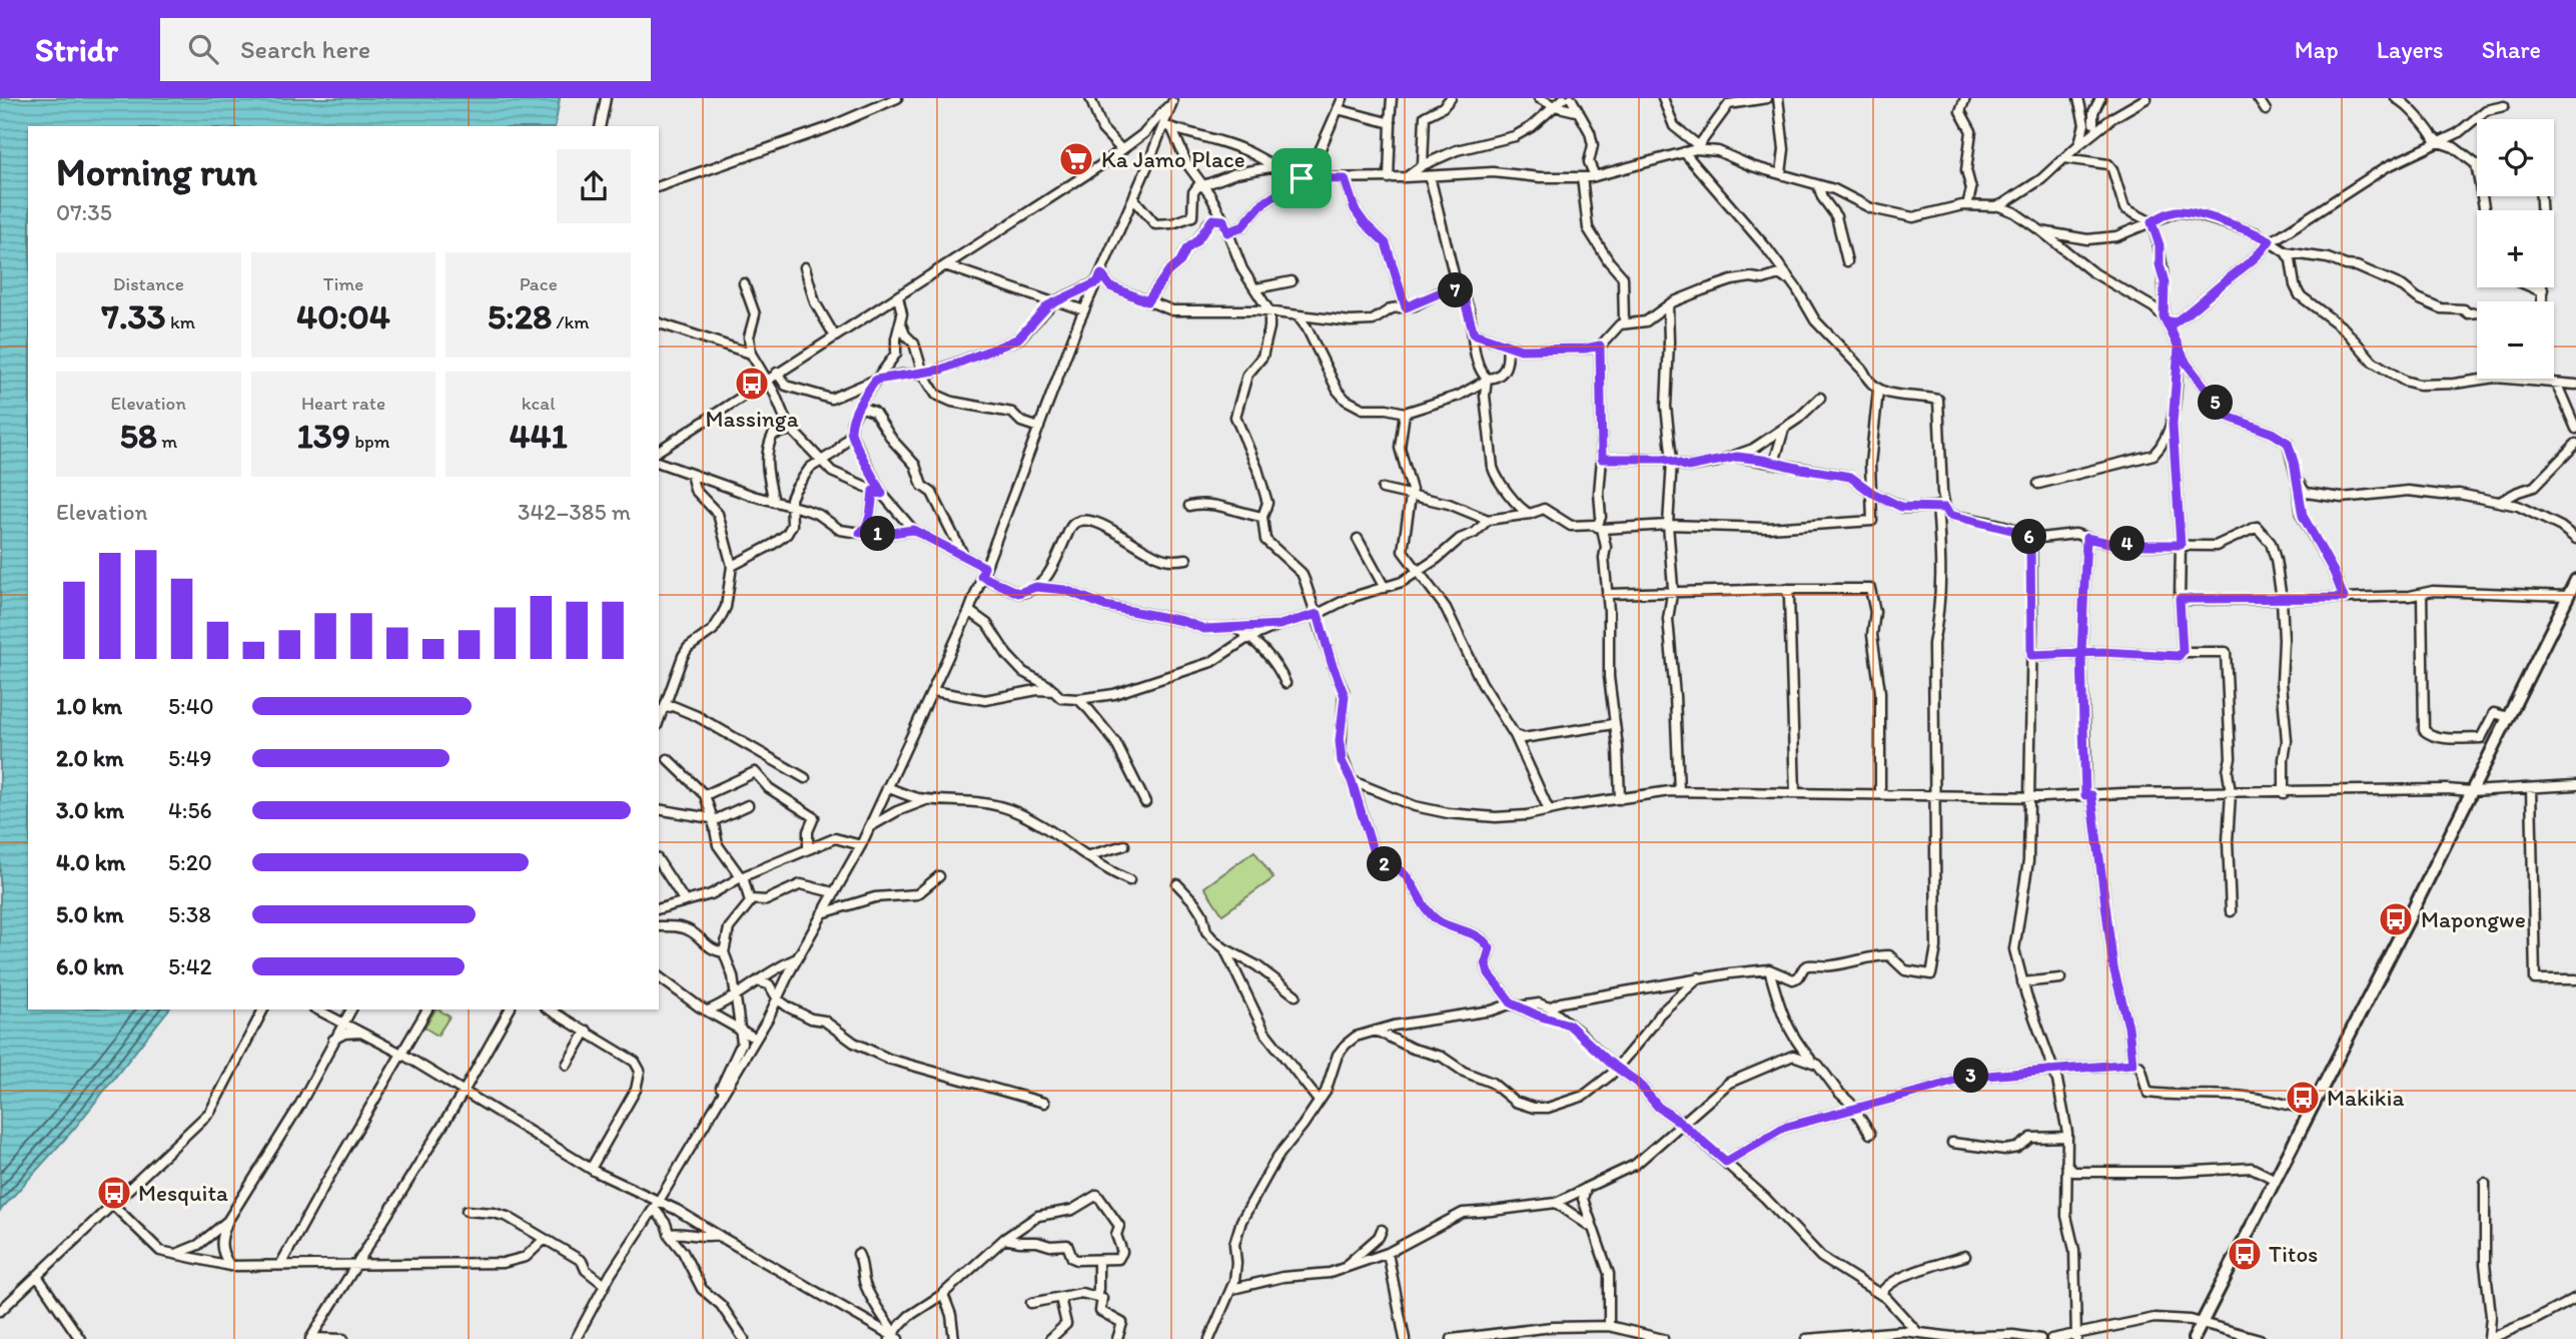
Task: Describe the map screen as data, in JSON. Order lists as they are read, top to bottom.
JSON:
{
  "places": {
    "supermarket": ["Ka Jamo Place"],
    "bus stop": [
      "Massinga",
      "Mapongwe",
      "Makikia",
      "Mesquita",
      "Titos"
    ]
  },
  "page": {
    "header": "Stridr",
    "search": "Search here",
    "nav": ["Map", "Layers", "Share"],
    "map_buttons": ["+", "−"],
    "heading": ["Morning run", "07:35"],
    "stats": [
      ["Distance", "7.33 km"],
      ["Time", "40:04"],
      ["Pace", "5:28 /km"],
      ["Elevation", "58 m"],
      ["Heart rate", "139 bpm"],
      ["kcal", "441"]
    ],
    "pins": [
      "7",
      "5",
      "1",
      "6",
      "4",
      "2",
      "3"
    ],
    "chart": ["Elevation", "342–385 m"],
    "list": [
      {
        "name": "1.0 km",
        "note": "5:40"
      },
      {
        "name": "2.0 km",
        "note": "5:49"
      },
      {
        "name": "3.0 km",
        "note": "4:56"
      },
      {
        "name": "4.0 km",
        "note": "5:20"
      },
      {
        "name": "5.0 km",
        "note": "5:38"
      },
      {
        "name": "6.0 km",
        "note": "5:42"
      }
    ]
  }
}
